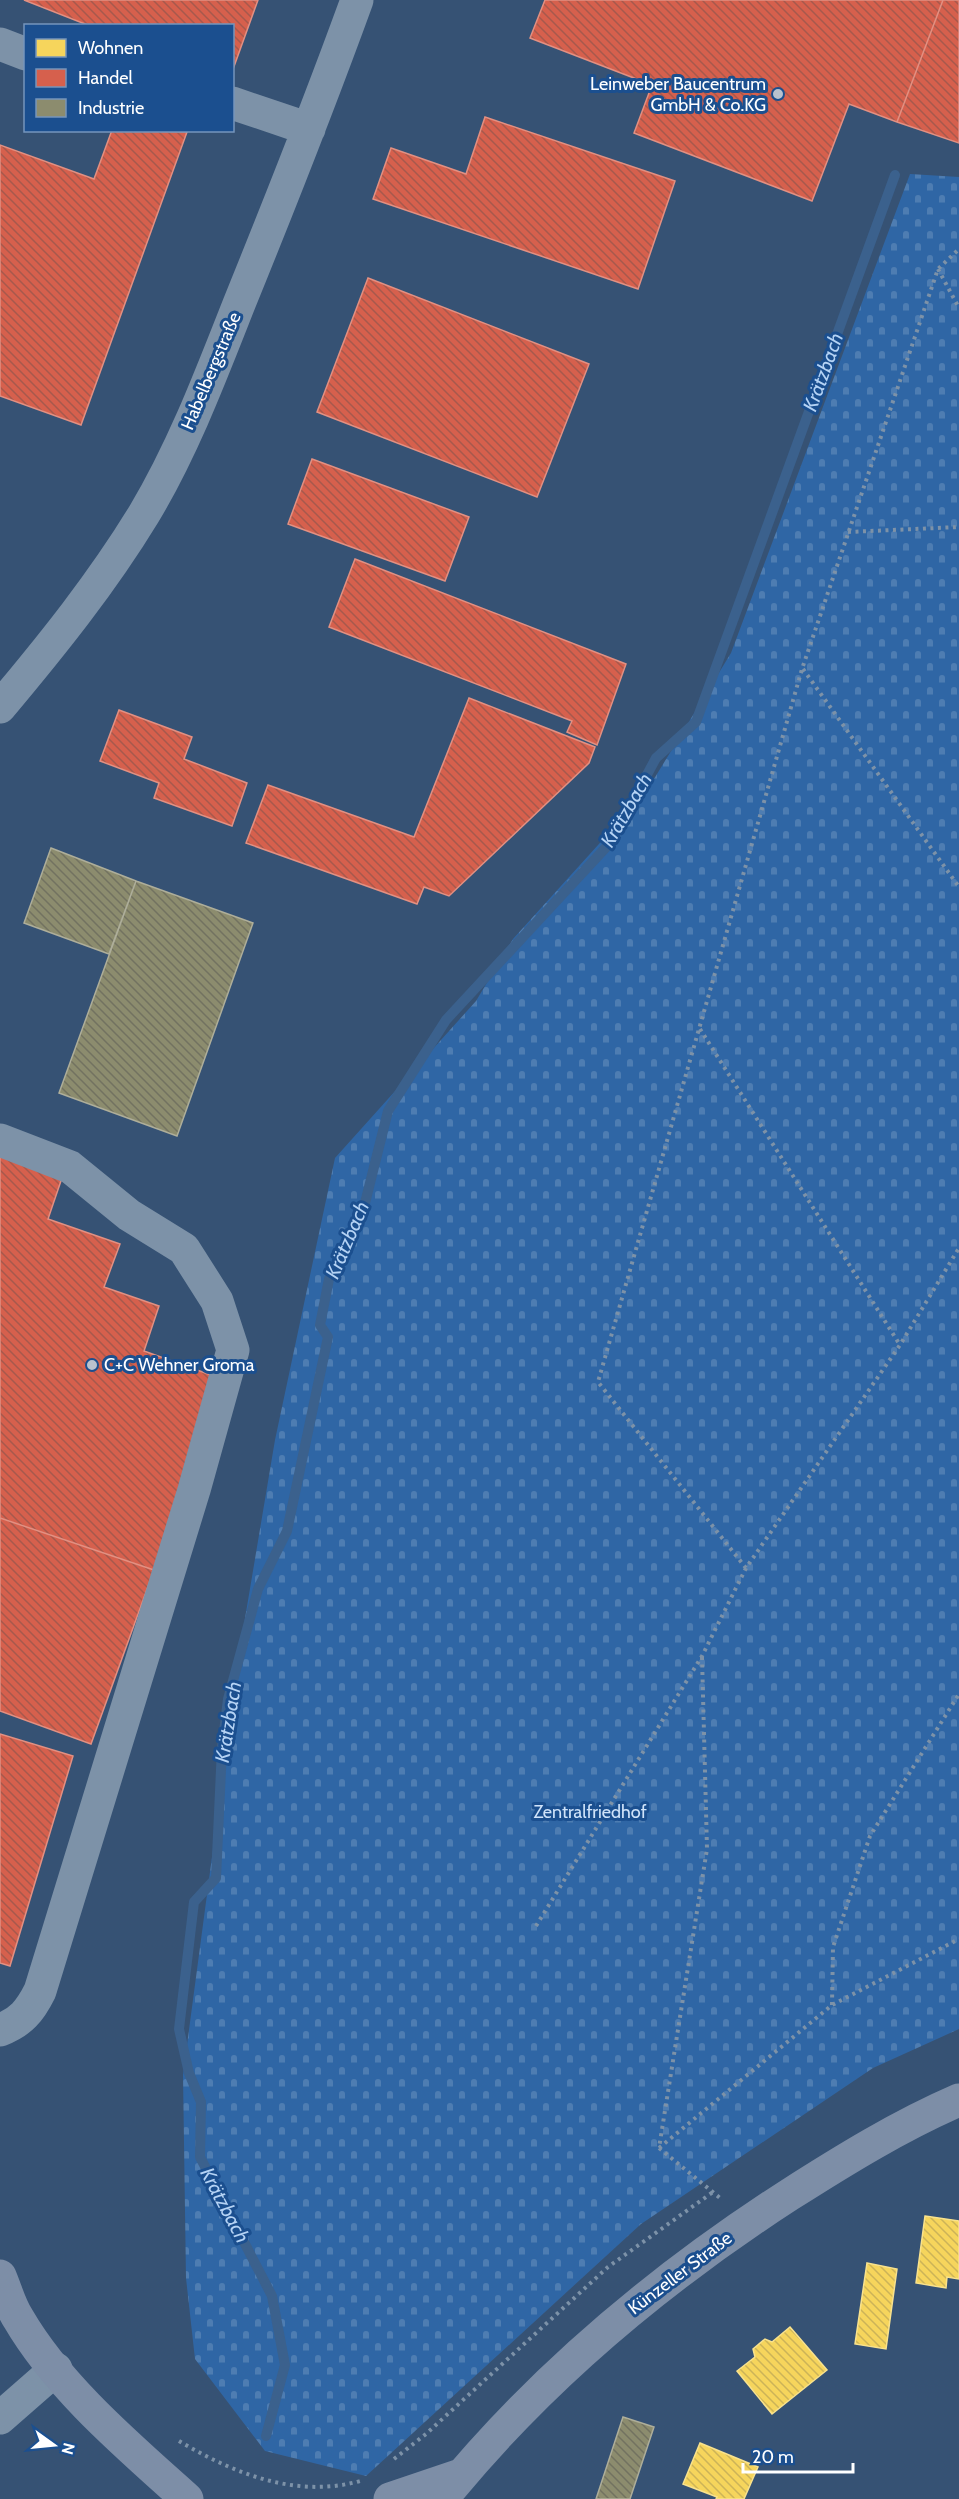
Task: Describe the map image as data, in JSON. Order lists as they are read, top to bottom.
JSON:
{
  "streets": {
    "main road": ["Künzeller Straße"],
    "street": ["Habelbergstraße"]
  },
  "water": ["Krätzbach"],
  "parks": ["Zentralfriedhof"],
  "places": ["Leinweber Baucentrum GmbH & Co.KG", "C+C Wehner Groma"],
  "legend": ["Wohnen", "Handel", "Industrie"],
  "scale_bar": "20 m",
  "north": "right"
}
